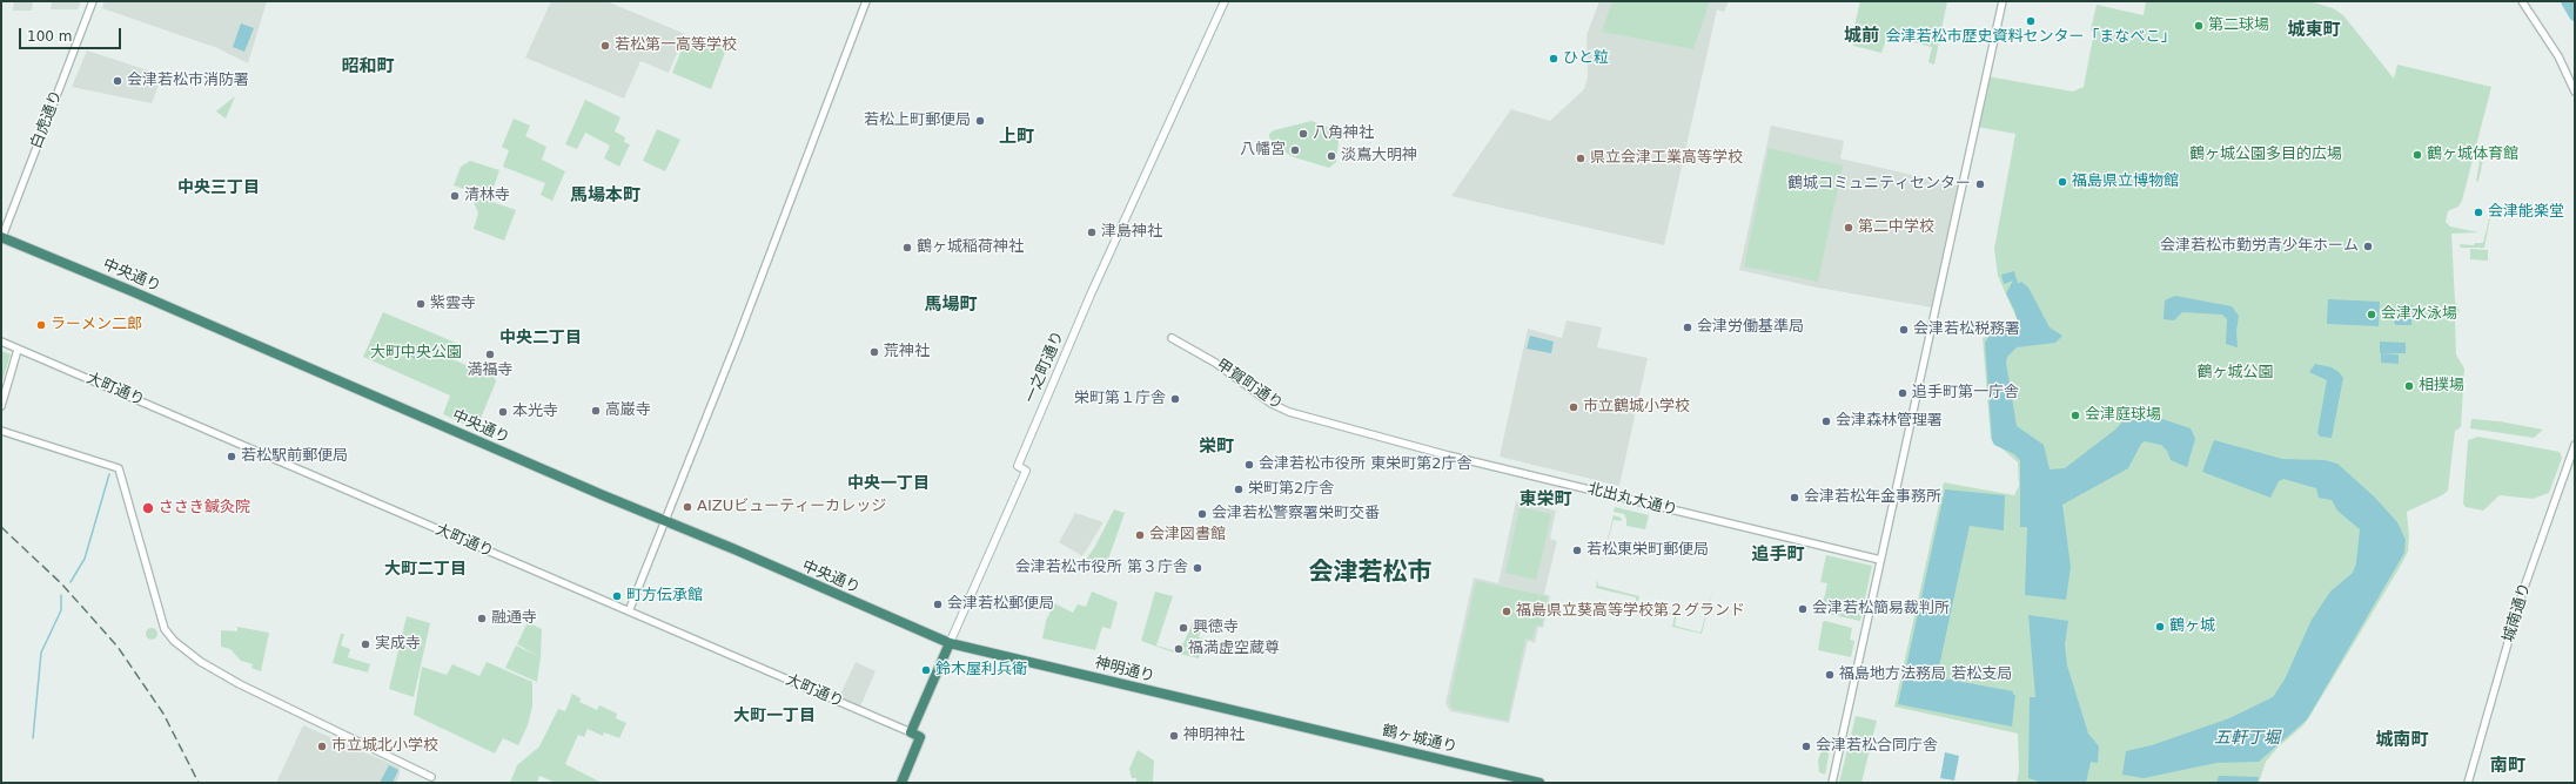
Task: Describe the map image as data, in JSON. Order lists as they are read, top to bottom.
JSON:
{
  "streets": {
    "highway": [
      "中央通り",
      "一之町通り",
      "神明通り",
      "鶴ヶ城通り"
    ],
    "street": [
      "白虎通り",
      "甲賀町通り",
      "大町通り",
      "北出丸大通り",
      "城南通り"
    ]
  },
  "crossings": [
    ["白虎通り", "中央通り"],
    ["中央通り", "一之町通り"],
    ["中央通り", "神明通り"],
    ["一之町通り", "大町通り"],
    ["一之町通り", "神明通り"],
    ["甲賀町通り", "北出丸大通り"],
    ["神明通り", "鶴ヶ城通り"]
  ],
  "districts": [
    "城東町",
    "城前",
    "昭和町",
    "上町",
    "中央三丁目",
    "馬場本町",
    "馬場町",
    "中央二丁目",
    "栄町",
    "中央一丁目",
    "東栄町",
    "追手町",
    "大町二丁目",
    "会津若松市",
    "大町一丁目",
    "城南町",
    "南町"
  ],
  "water": ["五軒丁堀"],
  "parks": ["鶴ヶ城公園多目的広場", "大町中央公園", "鶴ヶ城公園"],
  "places": [
    "会津若松市歴史資料センター「まなべこ」",
    "第二球場",
    "若松第一高等学校",
    "ひと粒",
    "会津若松市消防署",
    "若松上町郵便局",
    "八角神社",
    "八幡宮",
    "鶴ヶ城体育館",
    "淡嶌大明神",
    "県立会津工業高等学校",
    "福島県立博物館",
    "鶴城コミュニティセンター",
    "清林寺",
    "会津能楽堂",
    "第二中学校",
    "津島神社",
    "会津若松市勤労青少年ホーム",
    "鶴ヶ城稲荷神社",
    "紫雲寺",
    "会津水泳場",
    "ラーメン二郎",
    "会津労働基準局",
    "会津若松税務署",
    "荒神社",
    "満福寺",
    "相撲場",
    "追手町第一庁舎",
    "栄町第１庁舎",
    "市立鶴城小学校",
    "高巌寺",
    "本光寺",
    "会津庭球場",
    "会津森林管理署",
    "若松駅前郵便局",
    "会津若松市役所 東栄町第2庁舎",
    "栄町第2庁舎",
    "会津若松年金事務所",
    "AIZUビューティーカレッジ",
    "ささき鍼灸院",
    "会津若松警察署栄町交番",
    "会津図書館",
    "若松東栄町郵便局",
    "会津若松市役所 第３庁舎",
    "町方伝承館",
    "会津若松郵便局",
    "会津若松簡易裁判所",
    "福島県立葵高等学校第２グランド",
    "融通寺",
    "鶴ヶ城",
    "興徳寺",
    "実成寺",
    "福満虚空蔵尊",
    "鈴木屋利兵衛",
    "福島地方法務局 若松支局",
    "神明神社",
    "市立城北小学校",
    "会津若松合同庁舎"
  ],
  "scale_bar": "100 m"
}
